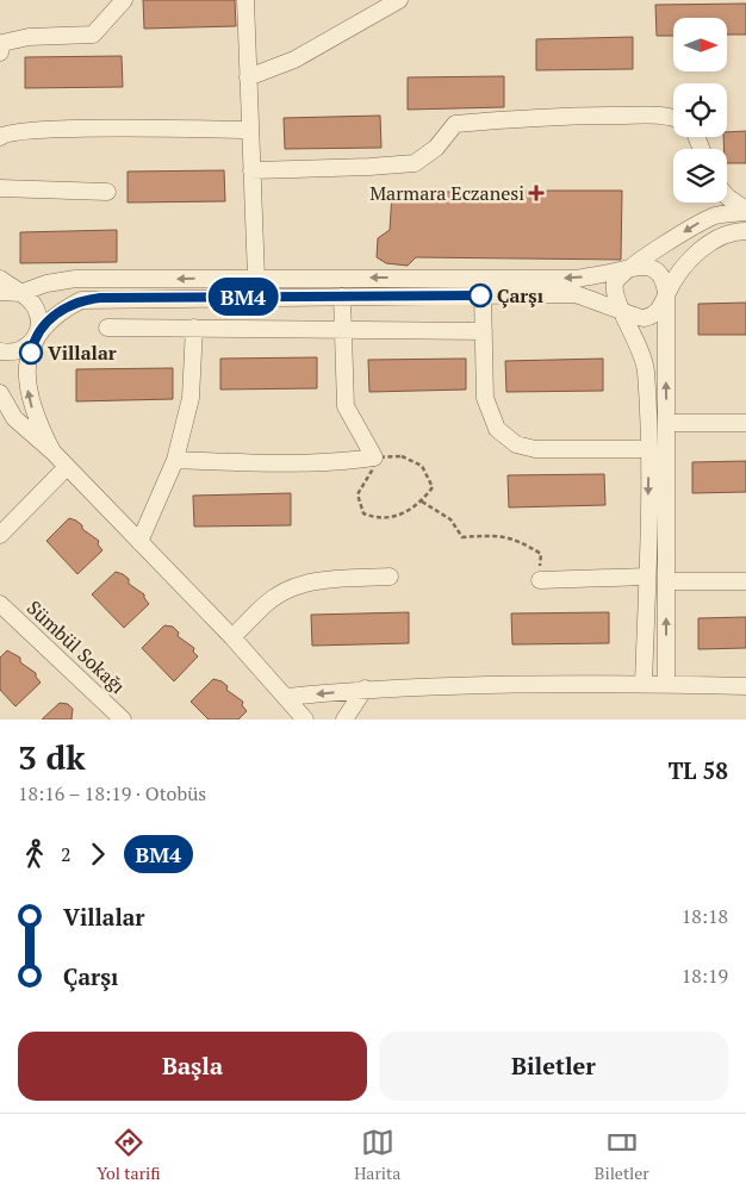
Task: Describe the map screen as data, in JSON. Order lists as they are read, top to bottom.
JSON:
{
  "streets": {
    "street": ["Sümbül Sokağı"]
  },
  "places": {
    "health": ["Marmara Eczanesi"],
    "other": ["Çarşı", "Villalar"]
  },
  "lines": ["bus line BM4"],
  "north": "right",
  "page": {
    "on_map": "BM4",
    "heading": ["3 dk", "18:16 – 18:19 · Otobüs", "TL 58"],
    "legs": ["2", "BM4"],
    "list": [
      {
        "name": "Villalar",
        "value": "18:18"
      },
      {
        "name": "Çarşı",
        "value": "18:19"
      }
    ],
    "buttons": ["Başla", "Biletler"],
    "tabs": ["Yol tarifi", "Harita", "Biletler"]
  }
}
